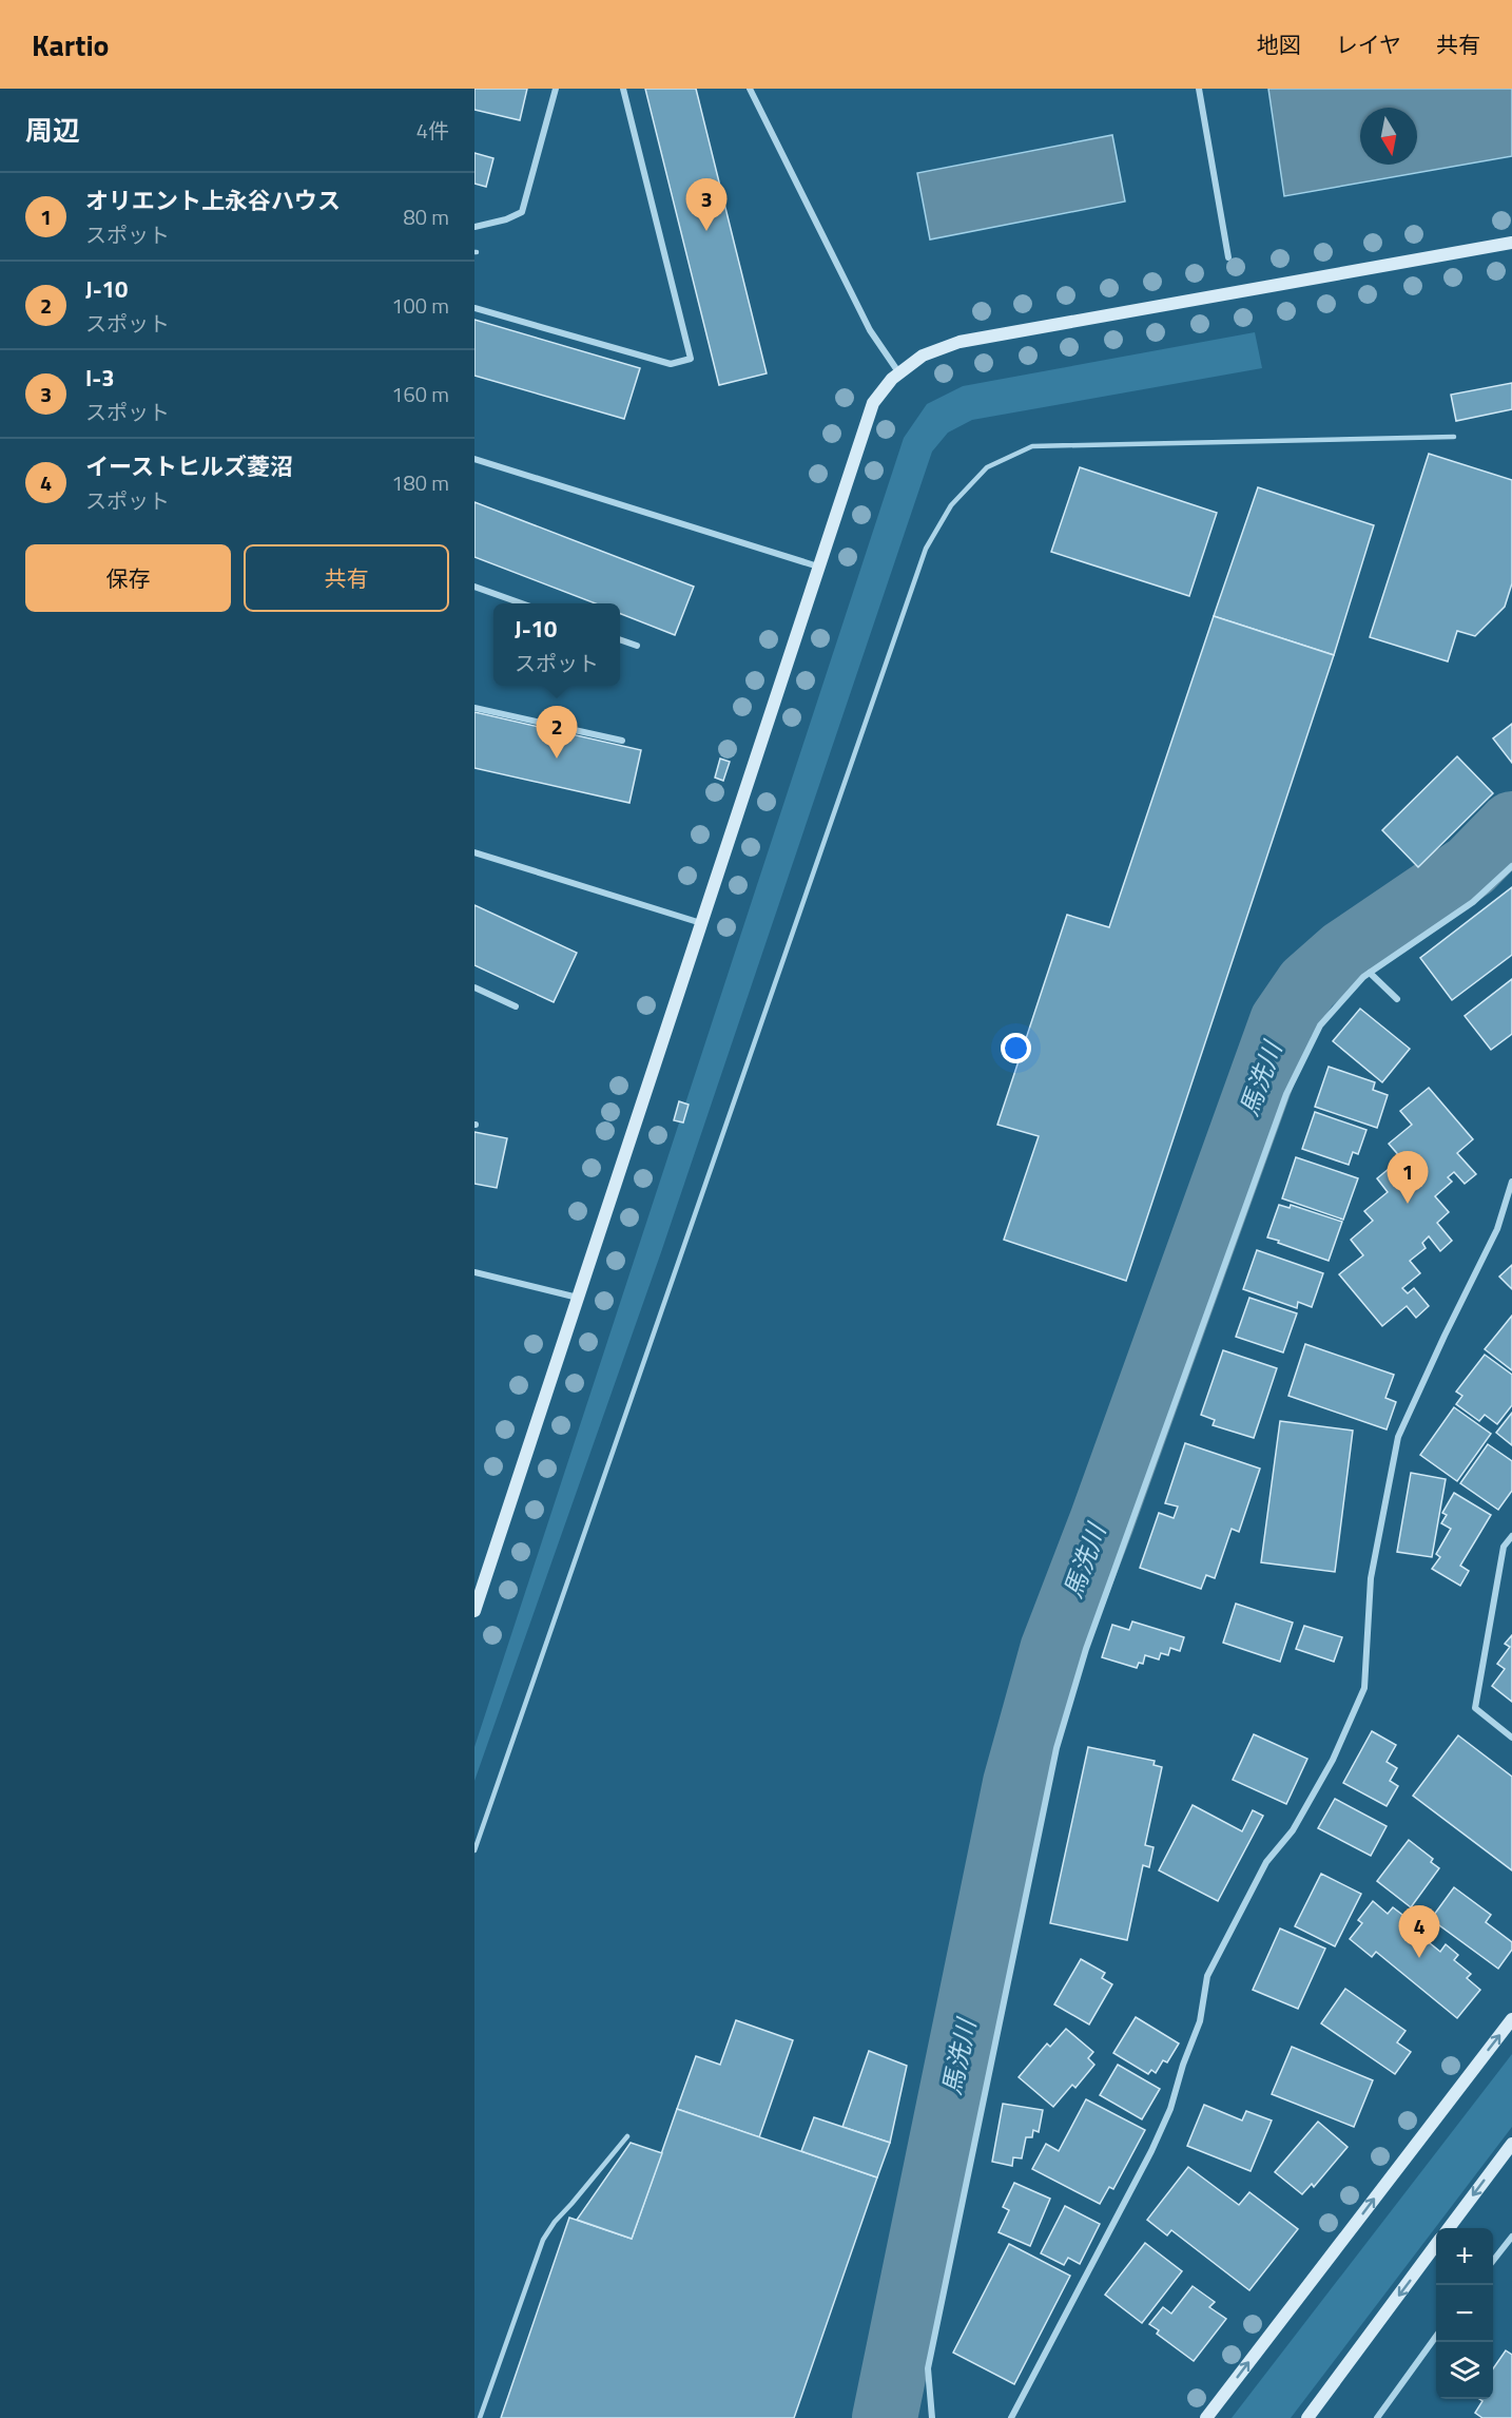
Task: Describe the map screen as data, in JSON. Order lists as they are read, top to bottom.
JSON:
{
  "water": ["馬洗川"],
  "north": "bottom",
  "page": {
    "header": "Kartio",
    "nav": ["地図", "レイヤ", "共有"],
    "heading": ["周辺", "4件"],
    "list": [
      {
        "mark": "1",
        "name": "オリエント上永谷ハウス",
        "note": "スポット",
        "value": "80 m"
      },
      {
        "mark": "2",
        "name": "J-10",
        "note": "スポット",
        "value": "100 m"
      },
      {
        "mark": "3",
        "name": "I-3",
        "note": "スポット",
        "value": "160 m"
      },
      {
        "mark": "4",
        "name": "イーストヒルズ菱沼",
        "note": "スポット",
        "value": "180 m"
      }
    ],
    "pins": [
      "3",
      "2",
      "1",
      "4"
    ],
    "buttons": ["保存", "共有"],
    "popup": ["J-10", "スポット"],
    "map_buttons": ["+", "−"]
  }
}
